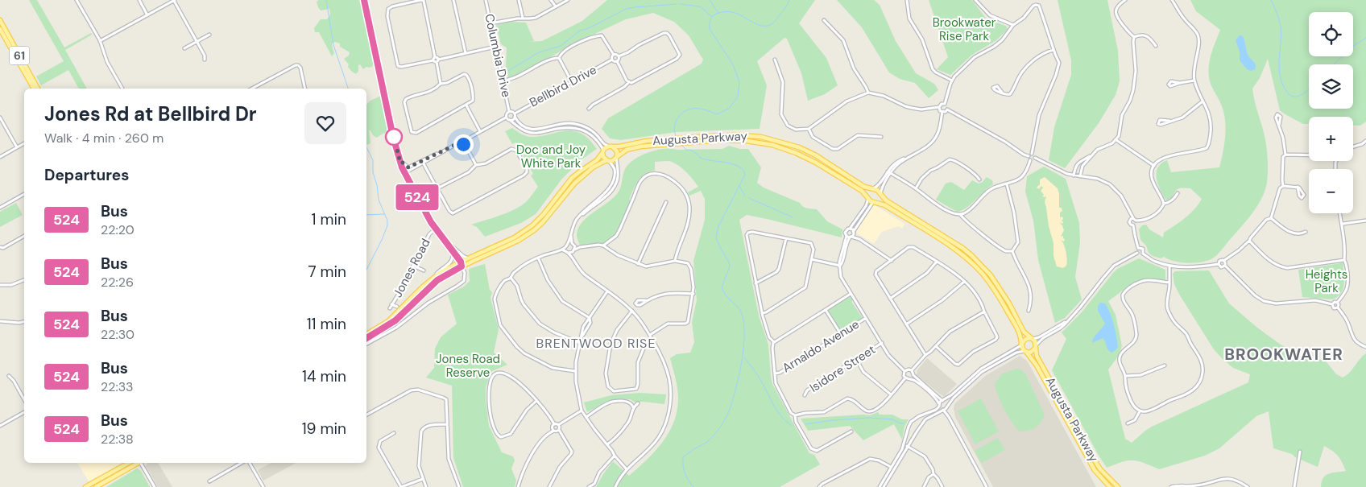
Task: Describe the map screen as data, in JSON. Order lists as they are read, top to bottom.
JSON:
{
  "streets": {
    "main road": ["61", "Augusta Parkway", "Jones Road"],
    "street": [
      "Columbia Drive",
      "Bellbird Drive",
      "Arnaldo Avenue",
      "Isidore Street"
    ]
  },
  "crossings": [
    ["Columbia Drive", "Bellbird Drive"]
  ],
  "districts": ["BRENTWOOD RISE", "BROOKWATER"],
  "parks": [
    "Brookwater Rise Park",
    "Doc and Joy White Park",
    "Heights Park",
    "Jones Road Reserve"
  ],
  "lines": ["bus line 524"],
  "page": {
    "on_map": "524",
    "map_buttons": ["+", "−"],
    "heading": [
      ["Jones Rd at Bellbird Dr", "Walk · 4 min · 260 m"],
      "Departures"
    ],
    "list": [
      {
        "mark": "524",
        "name": "Bus",
        "note": "22:20",
        "value": "1 min"
      },
      {
        "mark": "524",
        "name": "Bus",
        "note": "22:26",
        "value": "7 min"
      },
      {
        "mark": "524",
        "name": "Bus",
        "note": "22:30",
        "value": "11 min"
      },
      {
        "mark": "524",
        "name": "Bus",
        "note": "22:33",
        "value": "14 min"
      },
      {
        "mark": "524",
        "name": "Bus",
        "note": "22:38",
        "value": "19 min"
      }
    ]
  }
}
